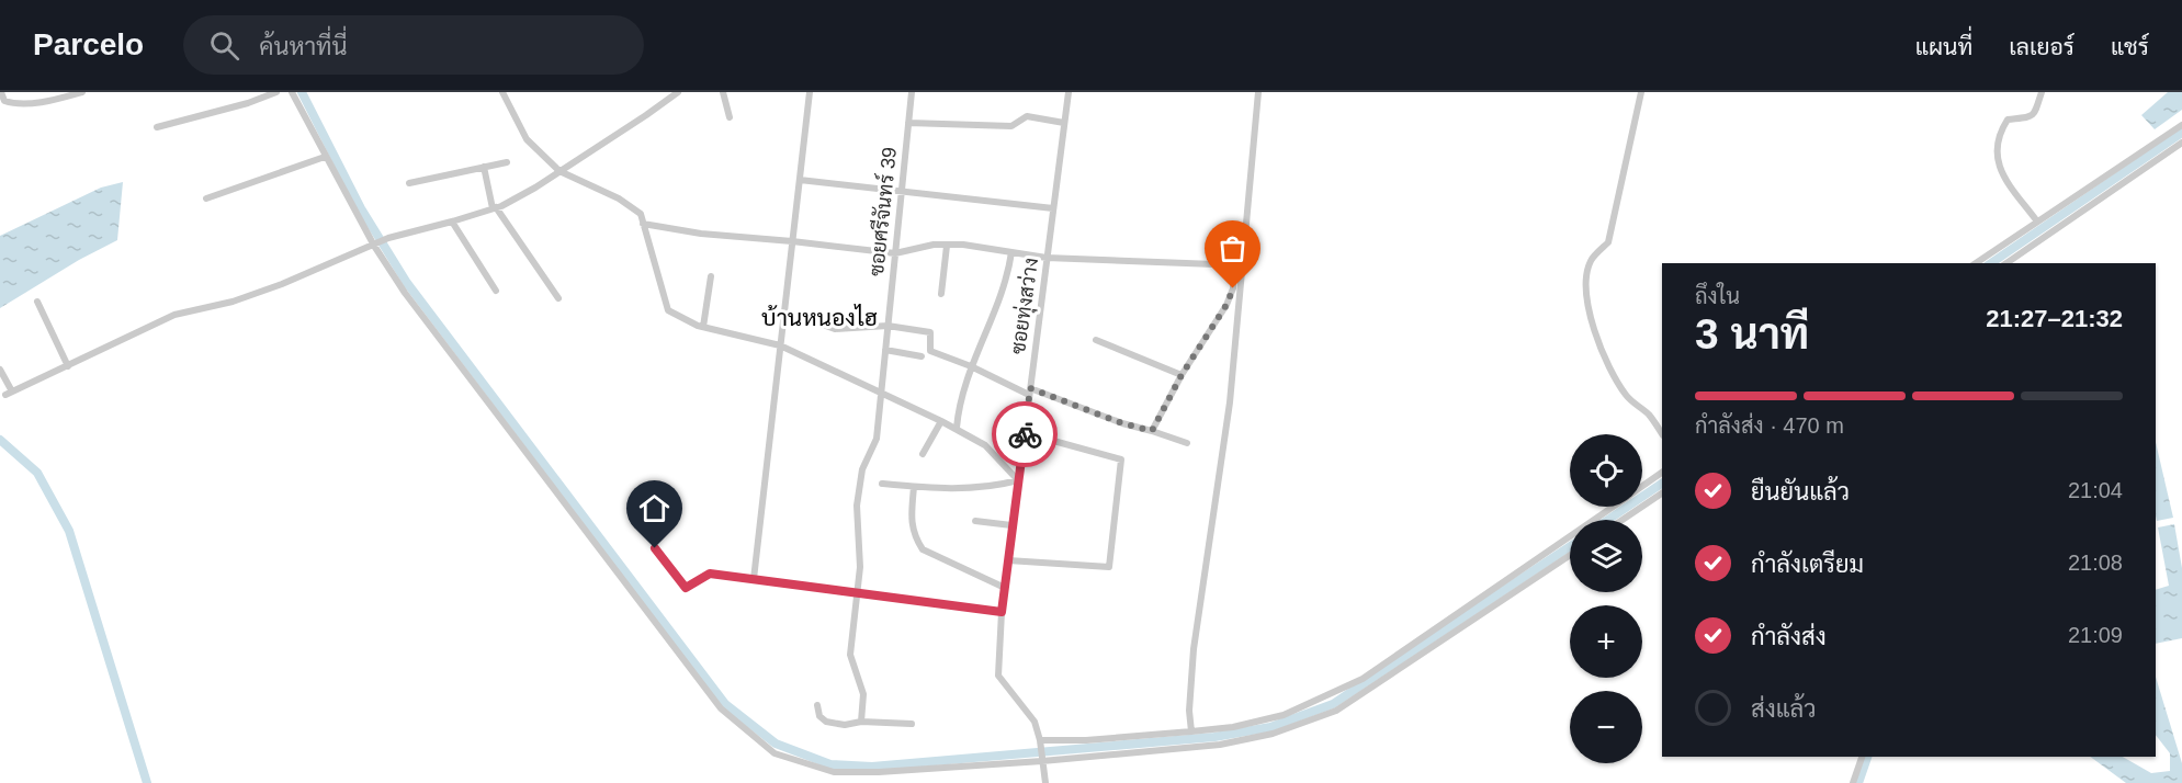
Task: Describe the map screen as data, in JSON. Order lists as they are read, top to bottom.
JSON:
{
  "streets": {
    "street": ["ซอยศรีจันทร์ 39", "ซอยทุ่งสว่าง"]
  },
  "districts": ["บ้านหนองไฮ"],
  "page": {
    "header": "Parcelo",
    "search": "ค้นหาที่นี่",
    "nav": ["แผนที่", "เลเยอร์", "แชร์"],
    "heading": ["3 นาที", "ถึงใน", "21:27–21:32"],
    "bar": "กำลังส่ง · 470 m",
    "map_buttons": ["+", "−"],
    "list": [
      ["ยืนยันแล้ว", "21:04"],
      ["กำลังเตรียม", "21:08"],
      ["กำลังส่ง", "21:09"],
      "ส่งแล้ว"
    ]
  }
}
